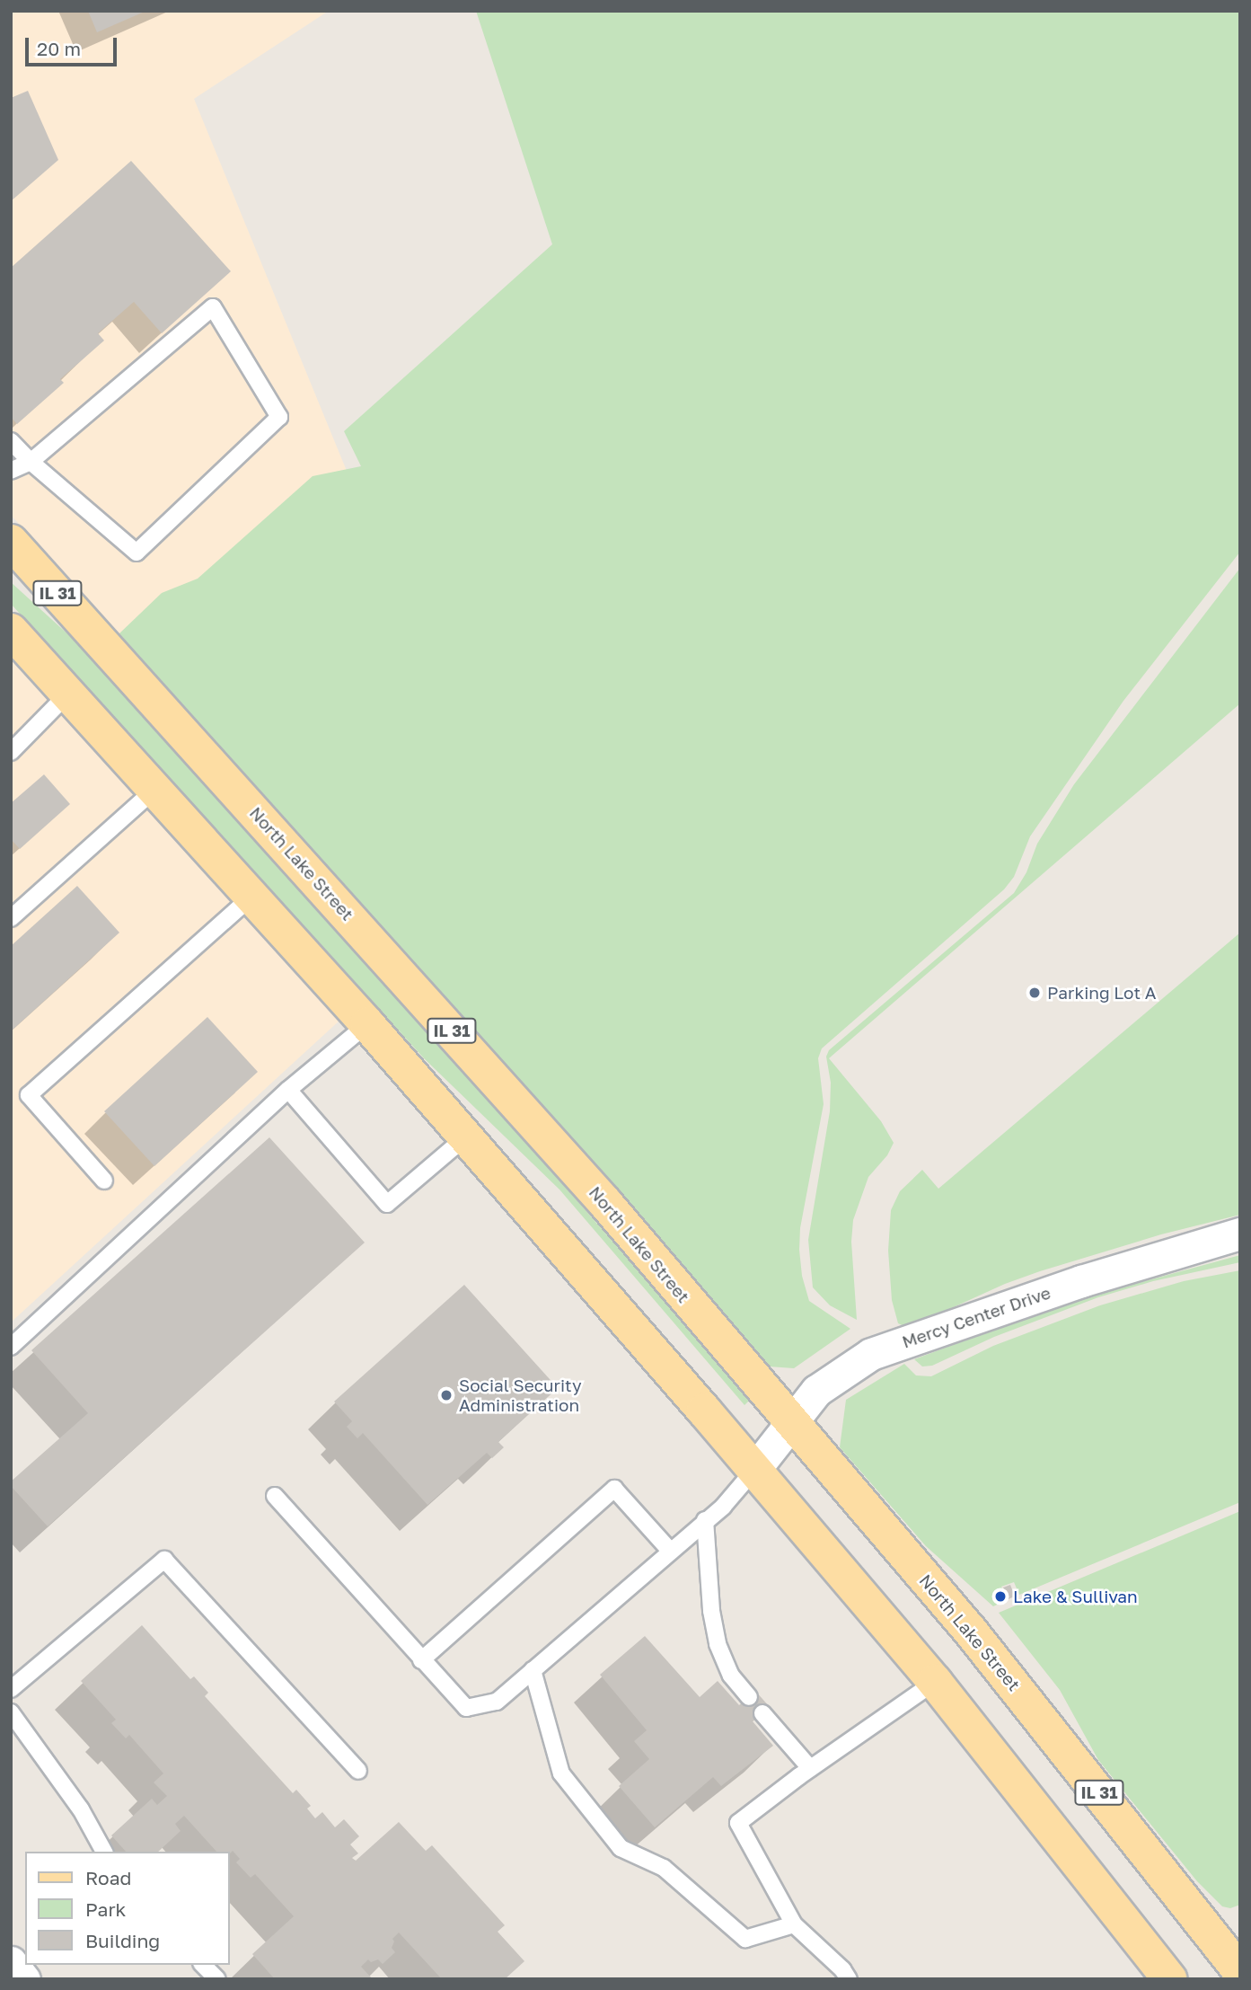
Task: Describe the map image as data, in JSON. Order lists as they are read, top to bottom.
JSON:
{
  "streets": {
    "main road": ["IL 31", "North Lake Street"],
    "street": ["Mercy Center Drive"]
  },
  "crossings": [
    ["North Lake Street", "Mercy Center Drive"]
  ],
  "places": ["Parking Lot A", "Social Security Administration", "Lake & Sullivan"],
  "legend": ["Road", "Park", "Building"],
  "scale_bar": "20 m"
}
